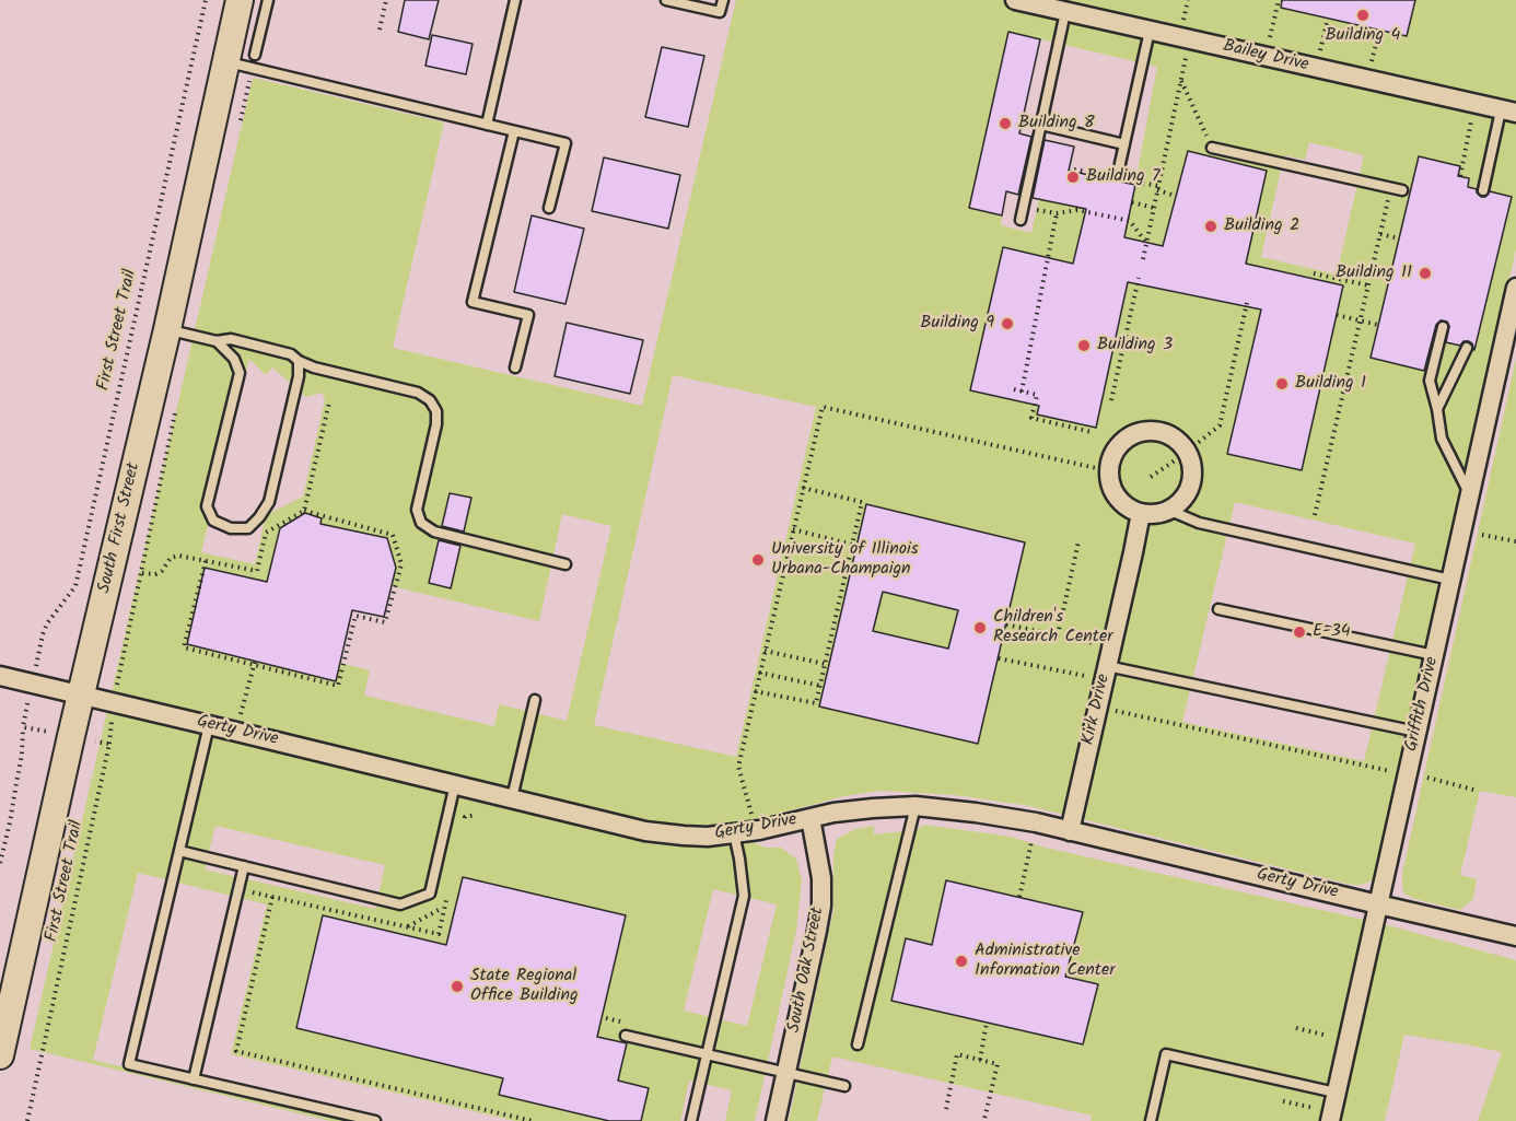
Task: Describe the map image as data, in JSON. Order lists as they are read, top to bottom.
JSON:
{
  "streets": {
    "street": [
      "Bailey Drive",
      "South First Street",
      "Griffith Drive",
      "Kirk Drive",
      "Gerty Drive",
      "South Oak Street"
    ],
    "path": ["First Street Trail"]
  },
  "crossings": [
    ["First Street Trail", "South First Street"],
    ["South First Street", "Gerty Drive"],
    ["Griffith Drive", "Gerty Drive"],
    ["Kirk Drive", "Gerty Drive"],
    ["Gerty Drive", "South Oak Street"]
  ],
  "places": [
    "Building 4",
    "Building 8",
    "Building 7",
    "Building 2",
    "Building 11",
    "Building 9",
    "Building 3",
    "Building 1",
    "University of Illinois Urbana-Champaign",
    "Children's Research Center",
    "E-34",
    "Administrative Information Center",
    "State Regional Office Building"
  ]
}
